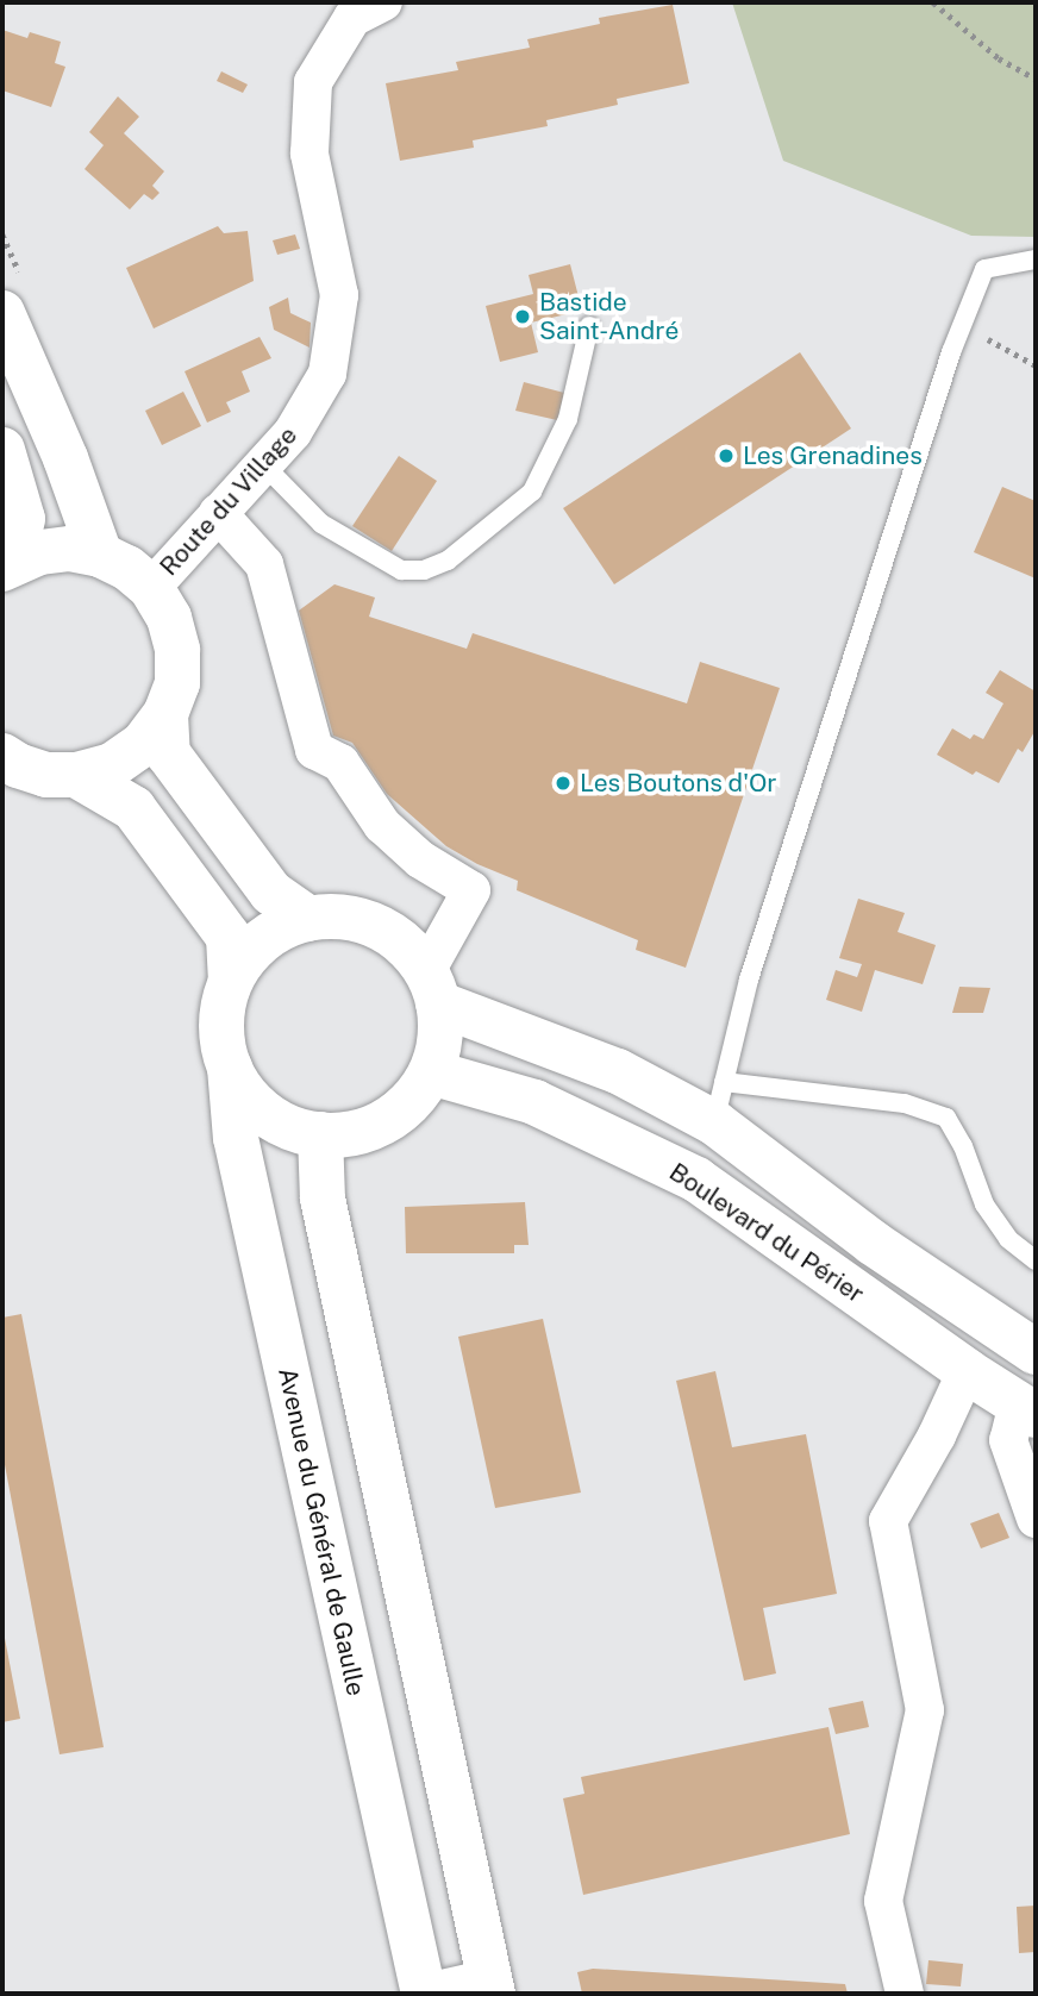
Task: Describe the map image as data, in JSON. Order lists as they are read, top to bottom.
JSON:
{
  "streets": {
    "main road": ["Boulevard du Périer", "Avenue du Général de Gaulle"],
    "street": ["Route du Village"]
  },
  "crossings": [
    ["Boulevard du Périer", "Avenue du Général de Gaulle"]
  ],
  "places": ["Bastide Saint-André", "Les Grenadines", "Les Boutons d'Or"]
}
